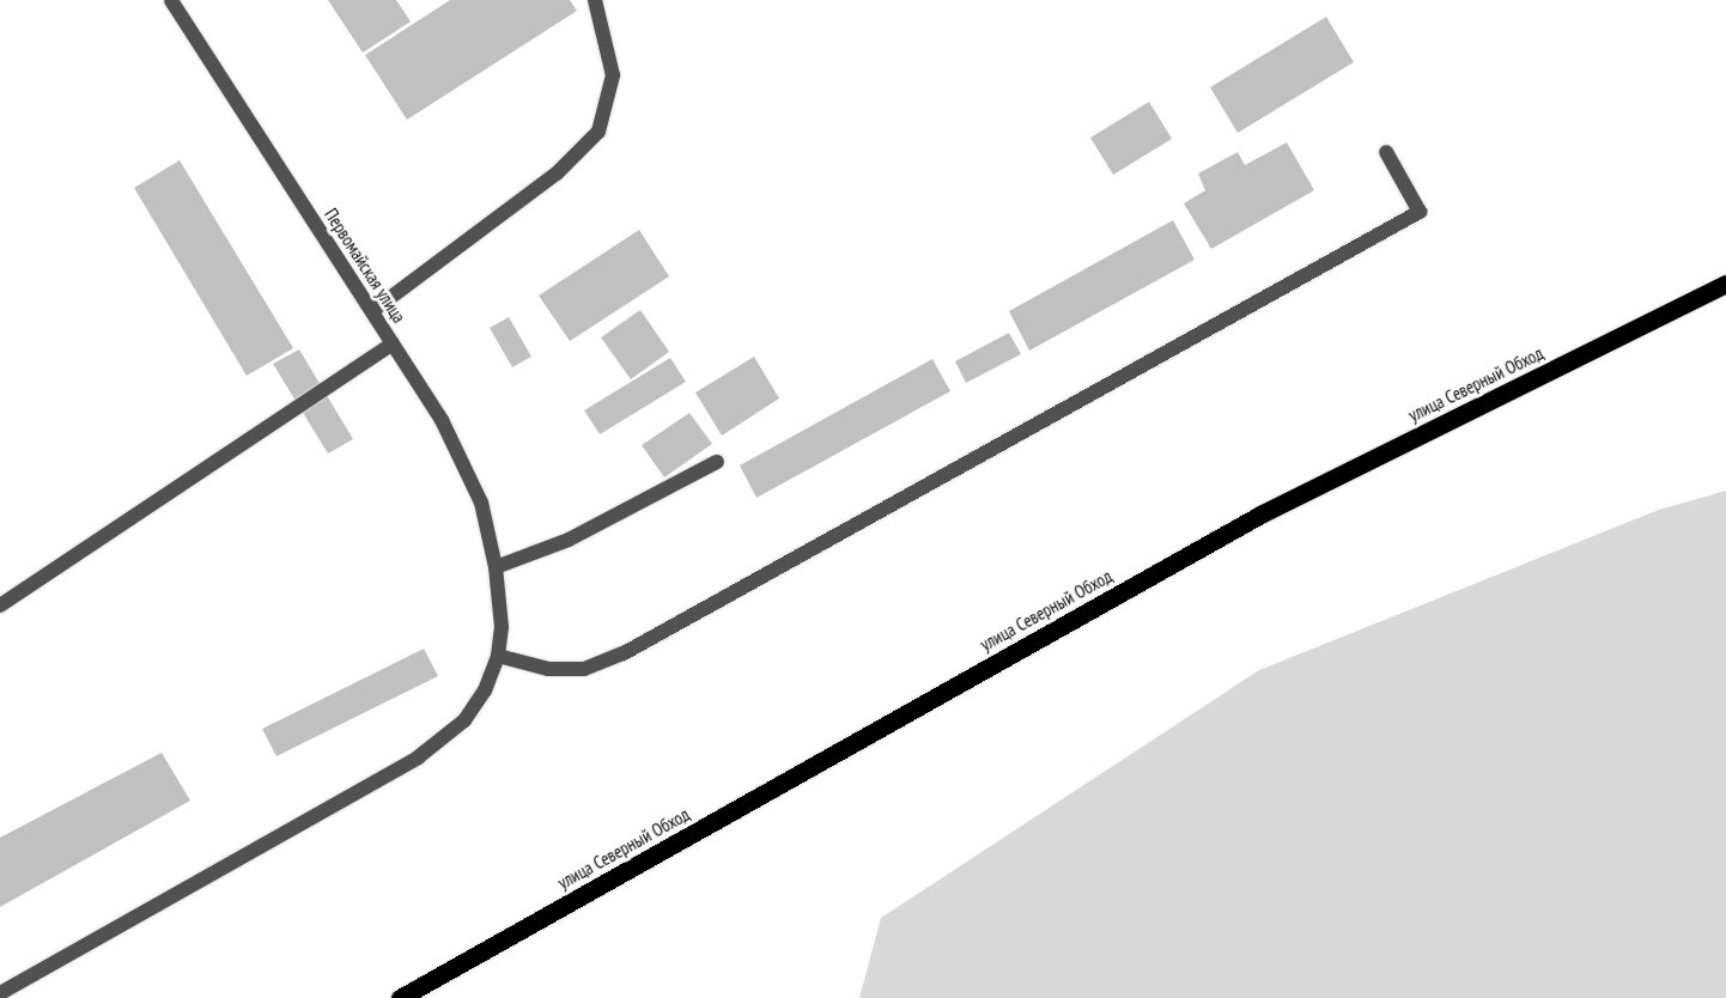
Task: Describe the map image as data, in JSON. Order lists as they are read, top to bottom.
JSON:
{
  "streets": {
    "highway": ["улица Северный Обход"],
    "street": ["Первомайская улица"]
  }
}
